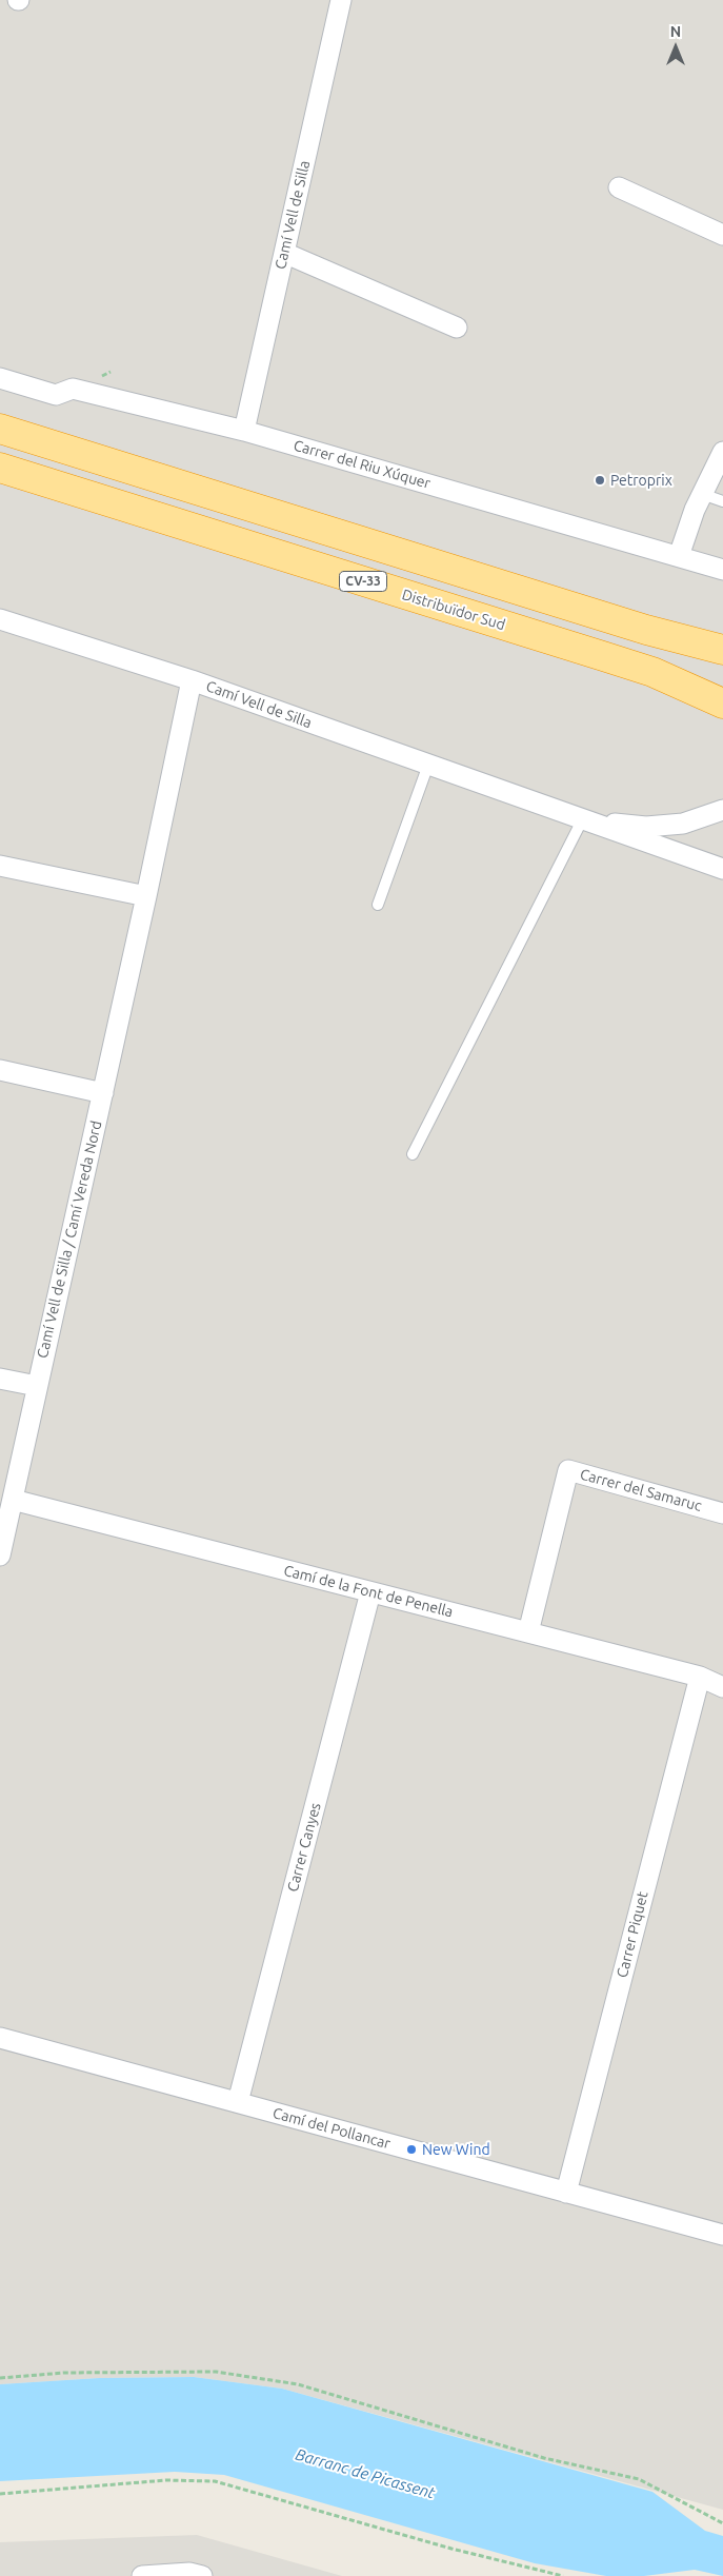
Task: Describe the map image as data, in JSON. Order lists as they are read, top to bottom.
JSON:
{
  "streets": {
    "highway": ["CV-33", "Distribuïdor Sud"],
    "street": [
      "Camí Vell de Silla",
      "Carrer del Riu Xúquer",
      "Camí Vell de Silla / Camí Vereda Nord",
      "Carrer del Samaruc",
      "Camí de la Font de Penella",
      "Carrer Canyes",
      "Carrer Piquet",
      "Camí del Pollancar"
    ]
  },
  "crossings": [
    ["Camí Vell de Silla", "Carrer del Riu Xúquer"],
    ["Camí Vell de Silla", "Camí Vell de Silla / Camí Vereda Nord"],
    ["Camí Vell de Silla / Camí Vereda Nord", "Camí de la Font de Penella"],
    ["Carrer del Samaruc", "Camí de la Font de Penella"],
    ["Camí de la Font de Penella", "Carrer Canyes"],
    ["Camí de la Font de Penella", "Carrer Piquet"],
    ["Carrer Canyes", "Camí del Pollancar"],
    ["Carrer Piquet", "Camí del Pollancar"]
  ],
  "water": ["Barranc de Picassent"],
  "places": ["Petroprix", "New Wind"],
  "north": "top"
}
